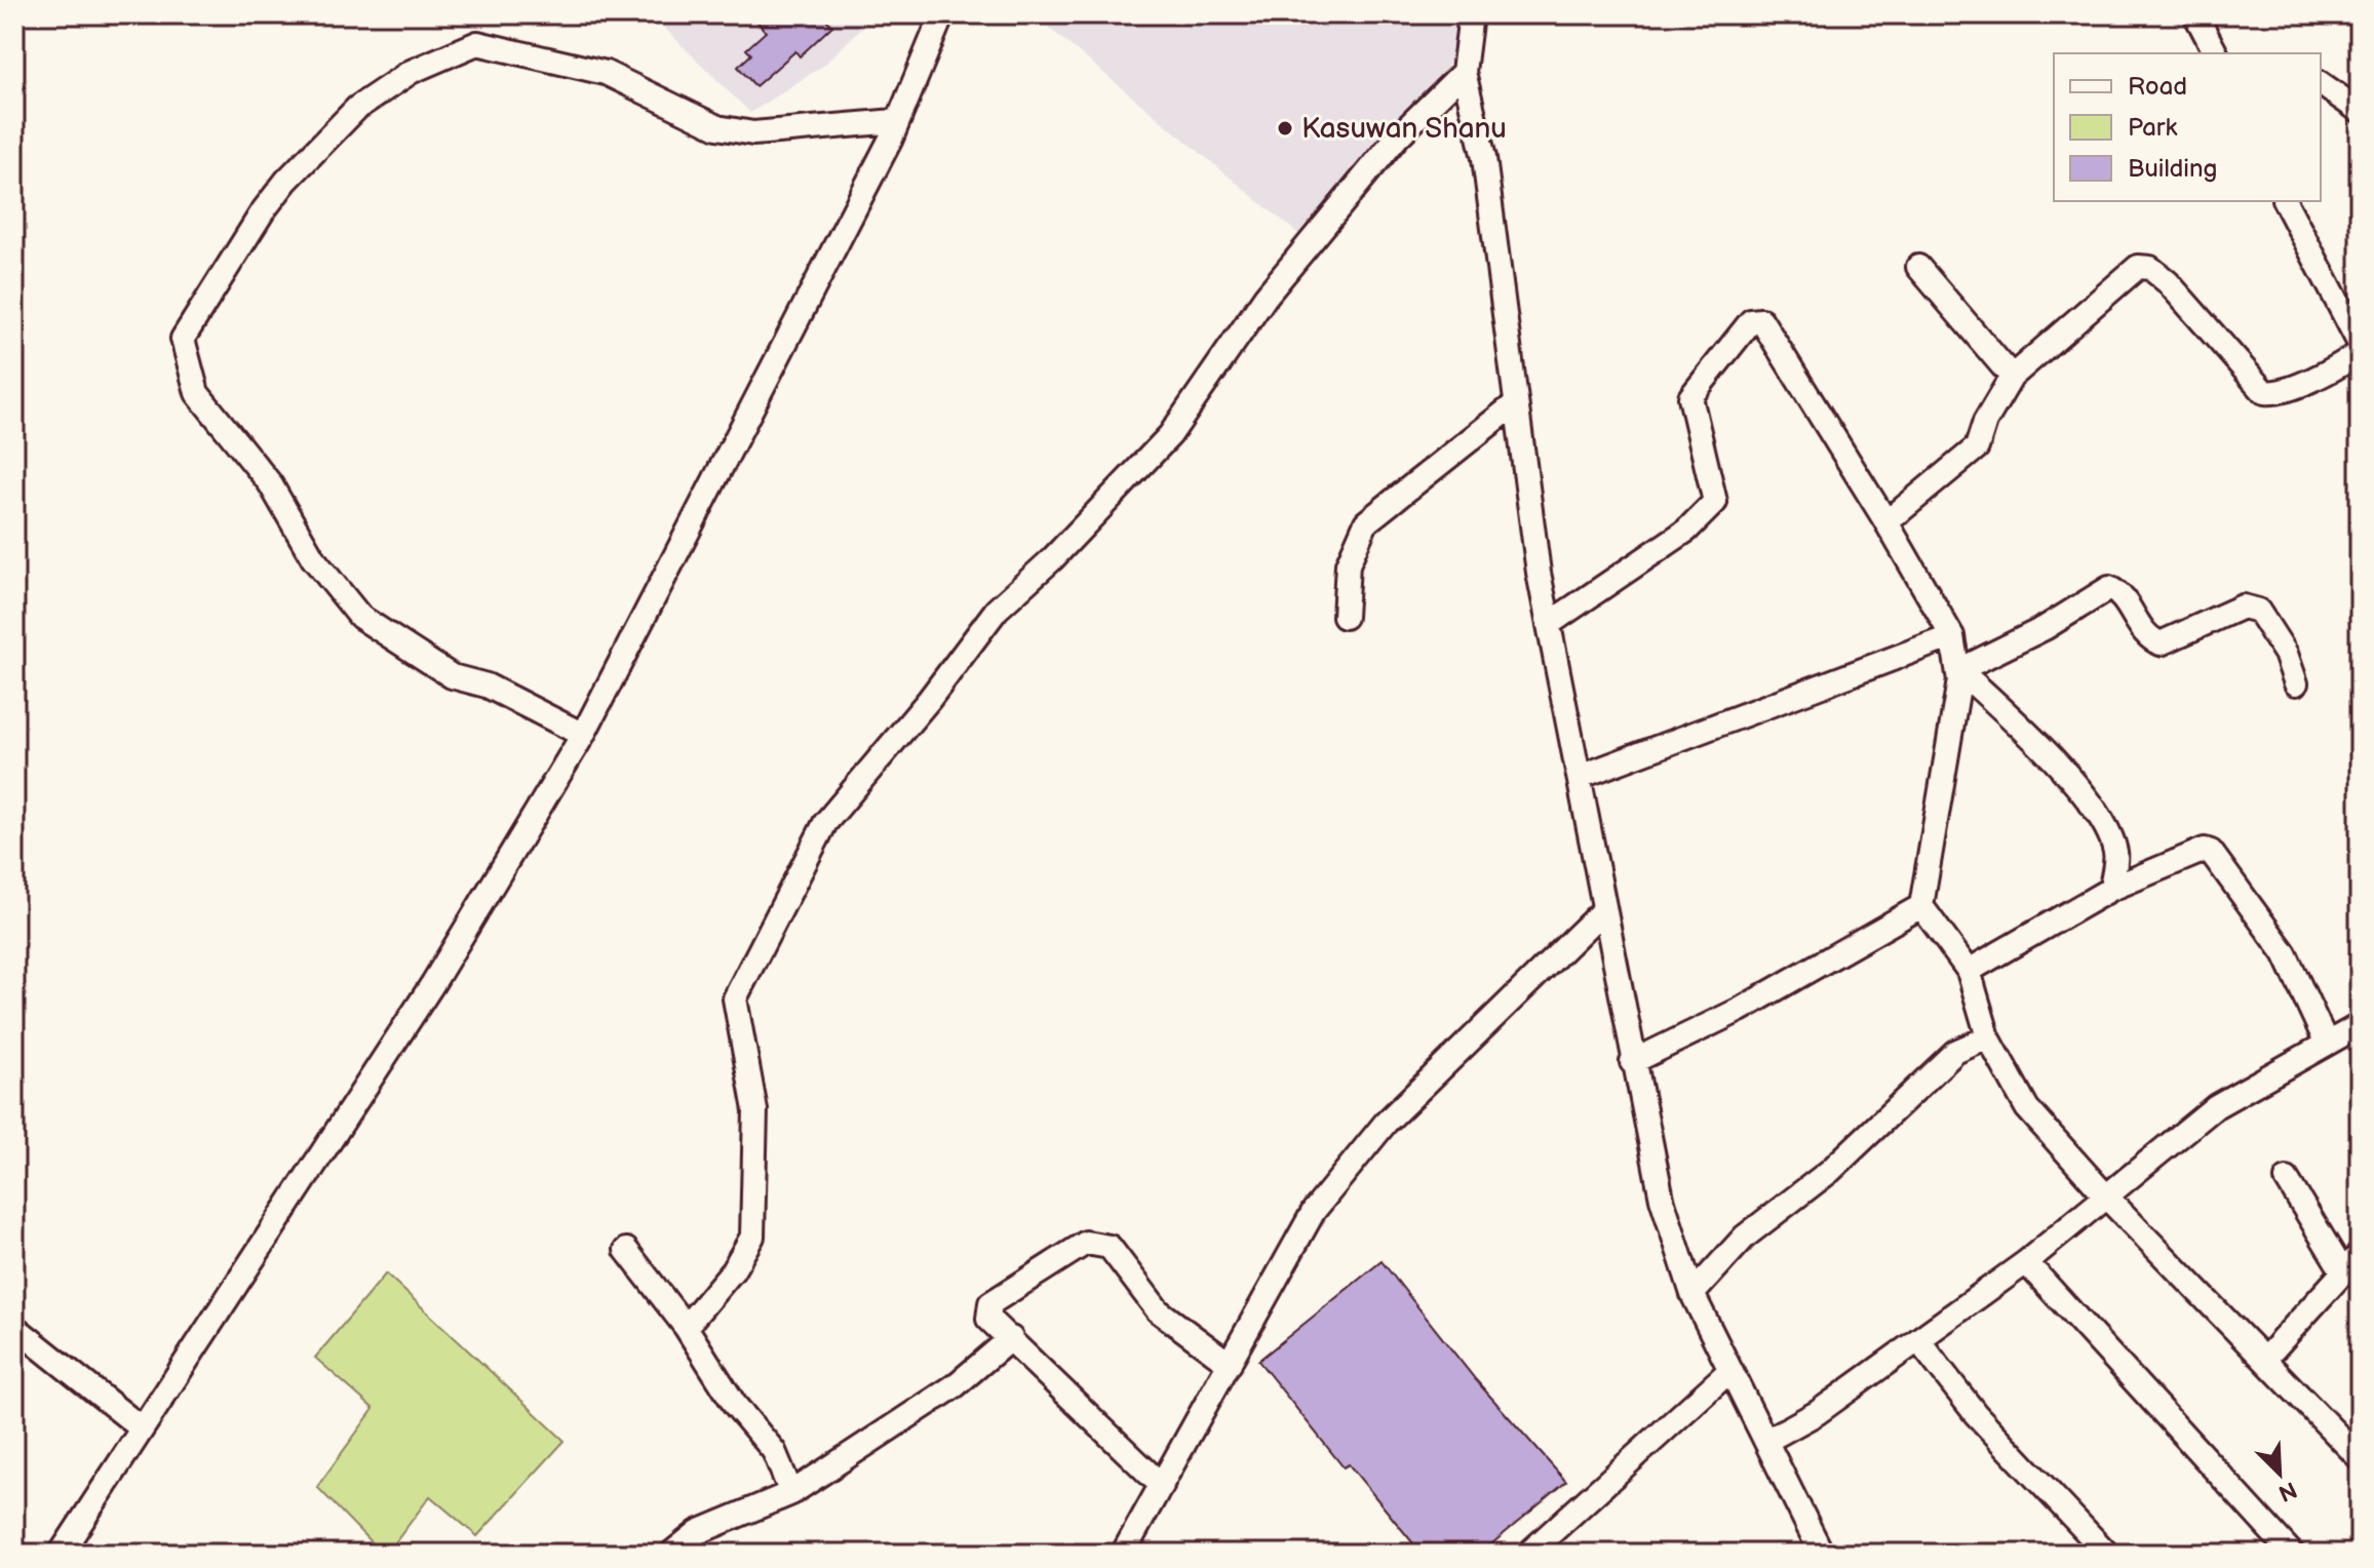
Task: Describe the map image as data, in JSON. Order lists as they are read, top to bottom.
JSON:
{
  "places": ["Kasuwan Shanu"],
  "legend": ["Road", "Park", "Building"],
  "north": "bottom right"
}
